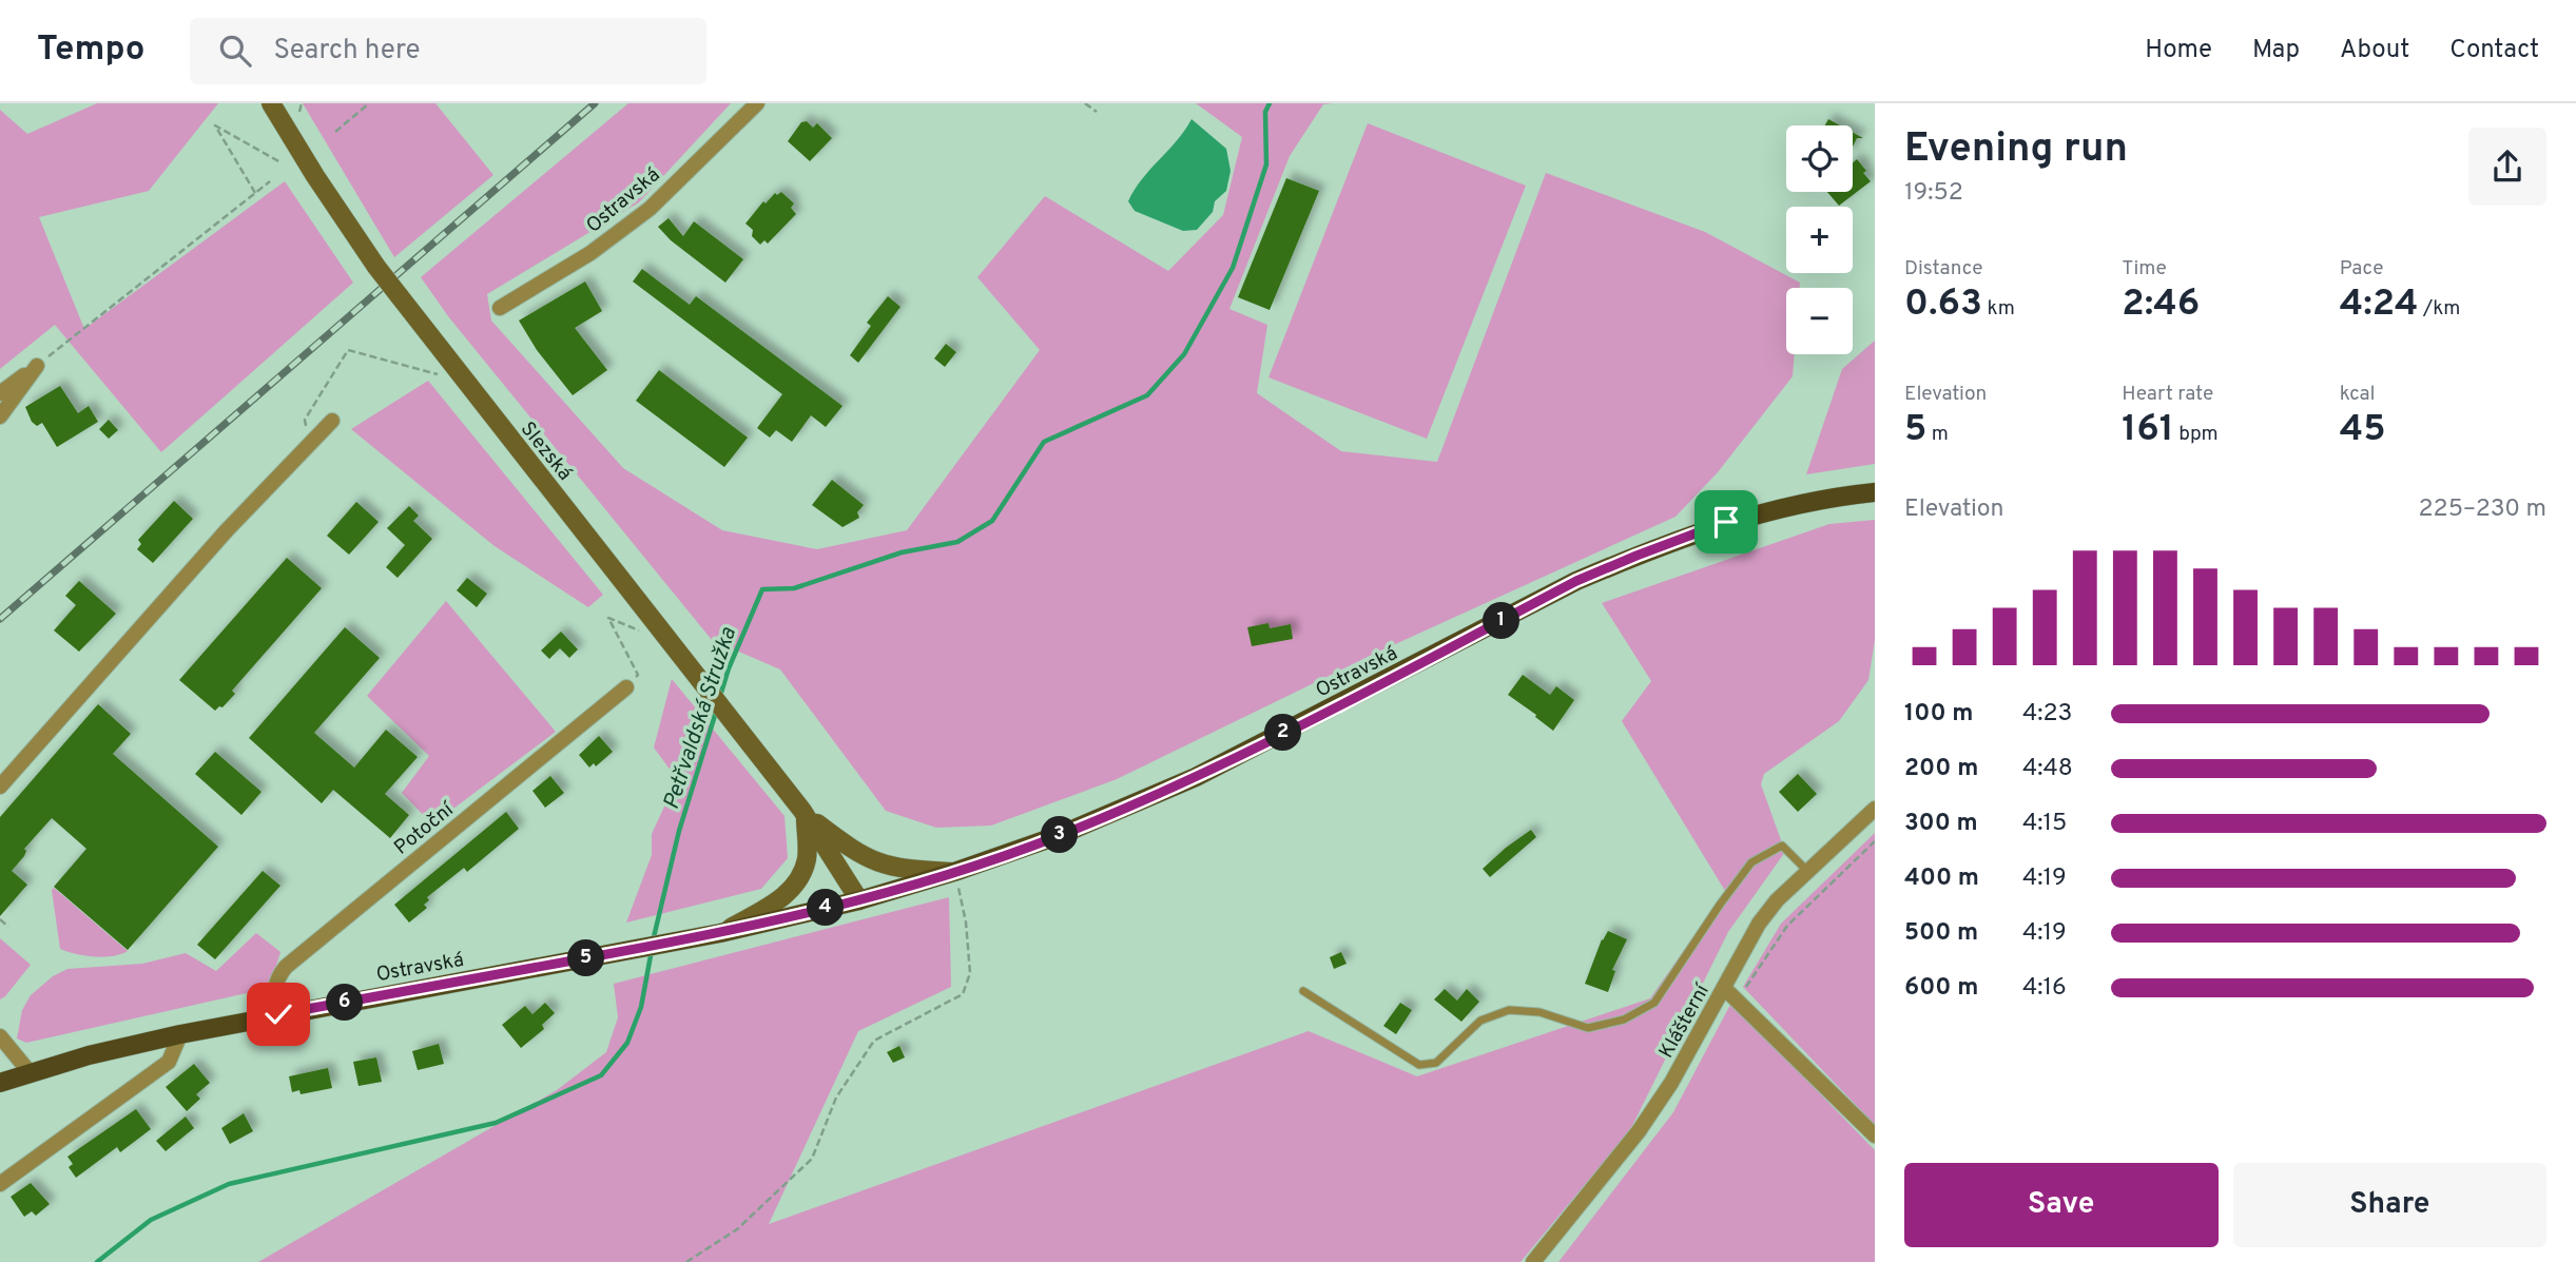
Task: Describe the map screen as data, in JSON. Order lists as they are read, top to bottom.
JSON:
{
  "streets": {
    "main road": ["Ostravská", "Slezská"],
    "street": ["Potoční", "Klášterní"]
  },
  "crossings": [
    ["Ostravská", "Slezská"],
    ["Ostravská", "Potoční"]
  ],
  "water": ["Petřvaldská Stružka"],
  "page": {
    "header": "Tempo",
    "search": "Search here",
    "nav": [
      "Home",
      "Map",
      "About",
      "Contact"
    ],
    "heading": ["Evening run", "19:52"],
    "map_buttons": ["+", "−"],
    "stats": [
      ["Distance", "0.63 km"],
      ["Time", "2:46"],
      ["Pace", "4:24 /km"],
      ["Elevation", "5 m"],
      ["Heart rate", "161 bpm"],
      ["kcal", "45"]
    ],
    "chart": ["Elevation", "225–230 m"],
    "pins": [
      "1",
      "2",
      "3",
      "4",
      "5",
      "6"
    ],
    "list": [
      {
        "name": "100 m",
        "note": "4:23"
      },
      {
        "name": "200 m",
        "note": "4:48"
      },
      {
        "name": "300 m",
        "note": "4:15"
      },
      {
        "name": "400 m",
        "note": "4:19"
      },
      {
        "name": "500 m",
        "note": "4:19"
      },
      {
        "name": "600 m",
        "note": "4:16"
      }
    ],
    "buttons": ["Save", "Share"]
  }
}
